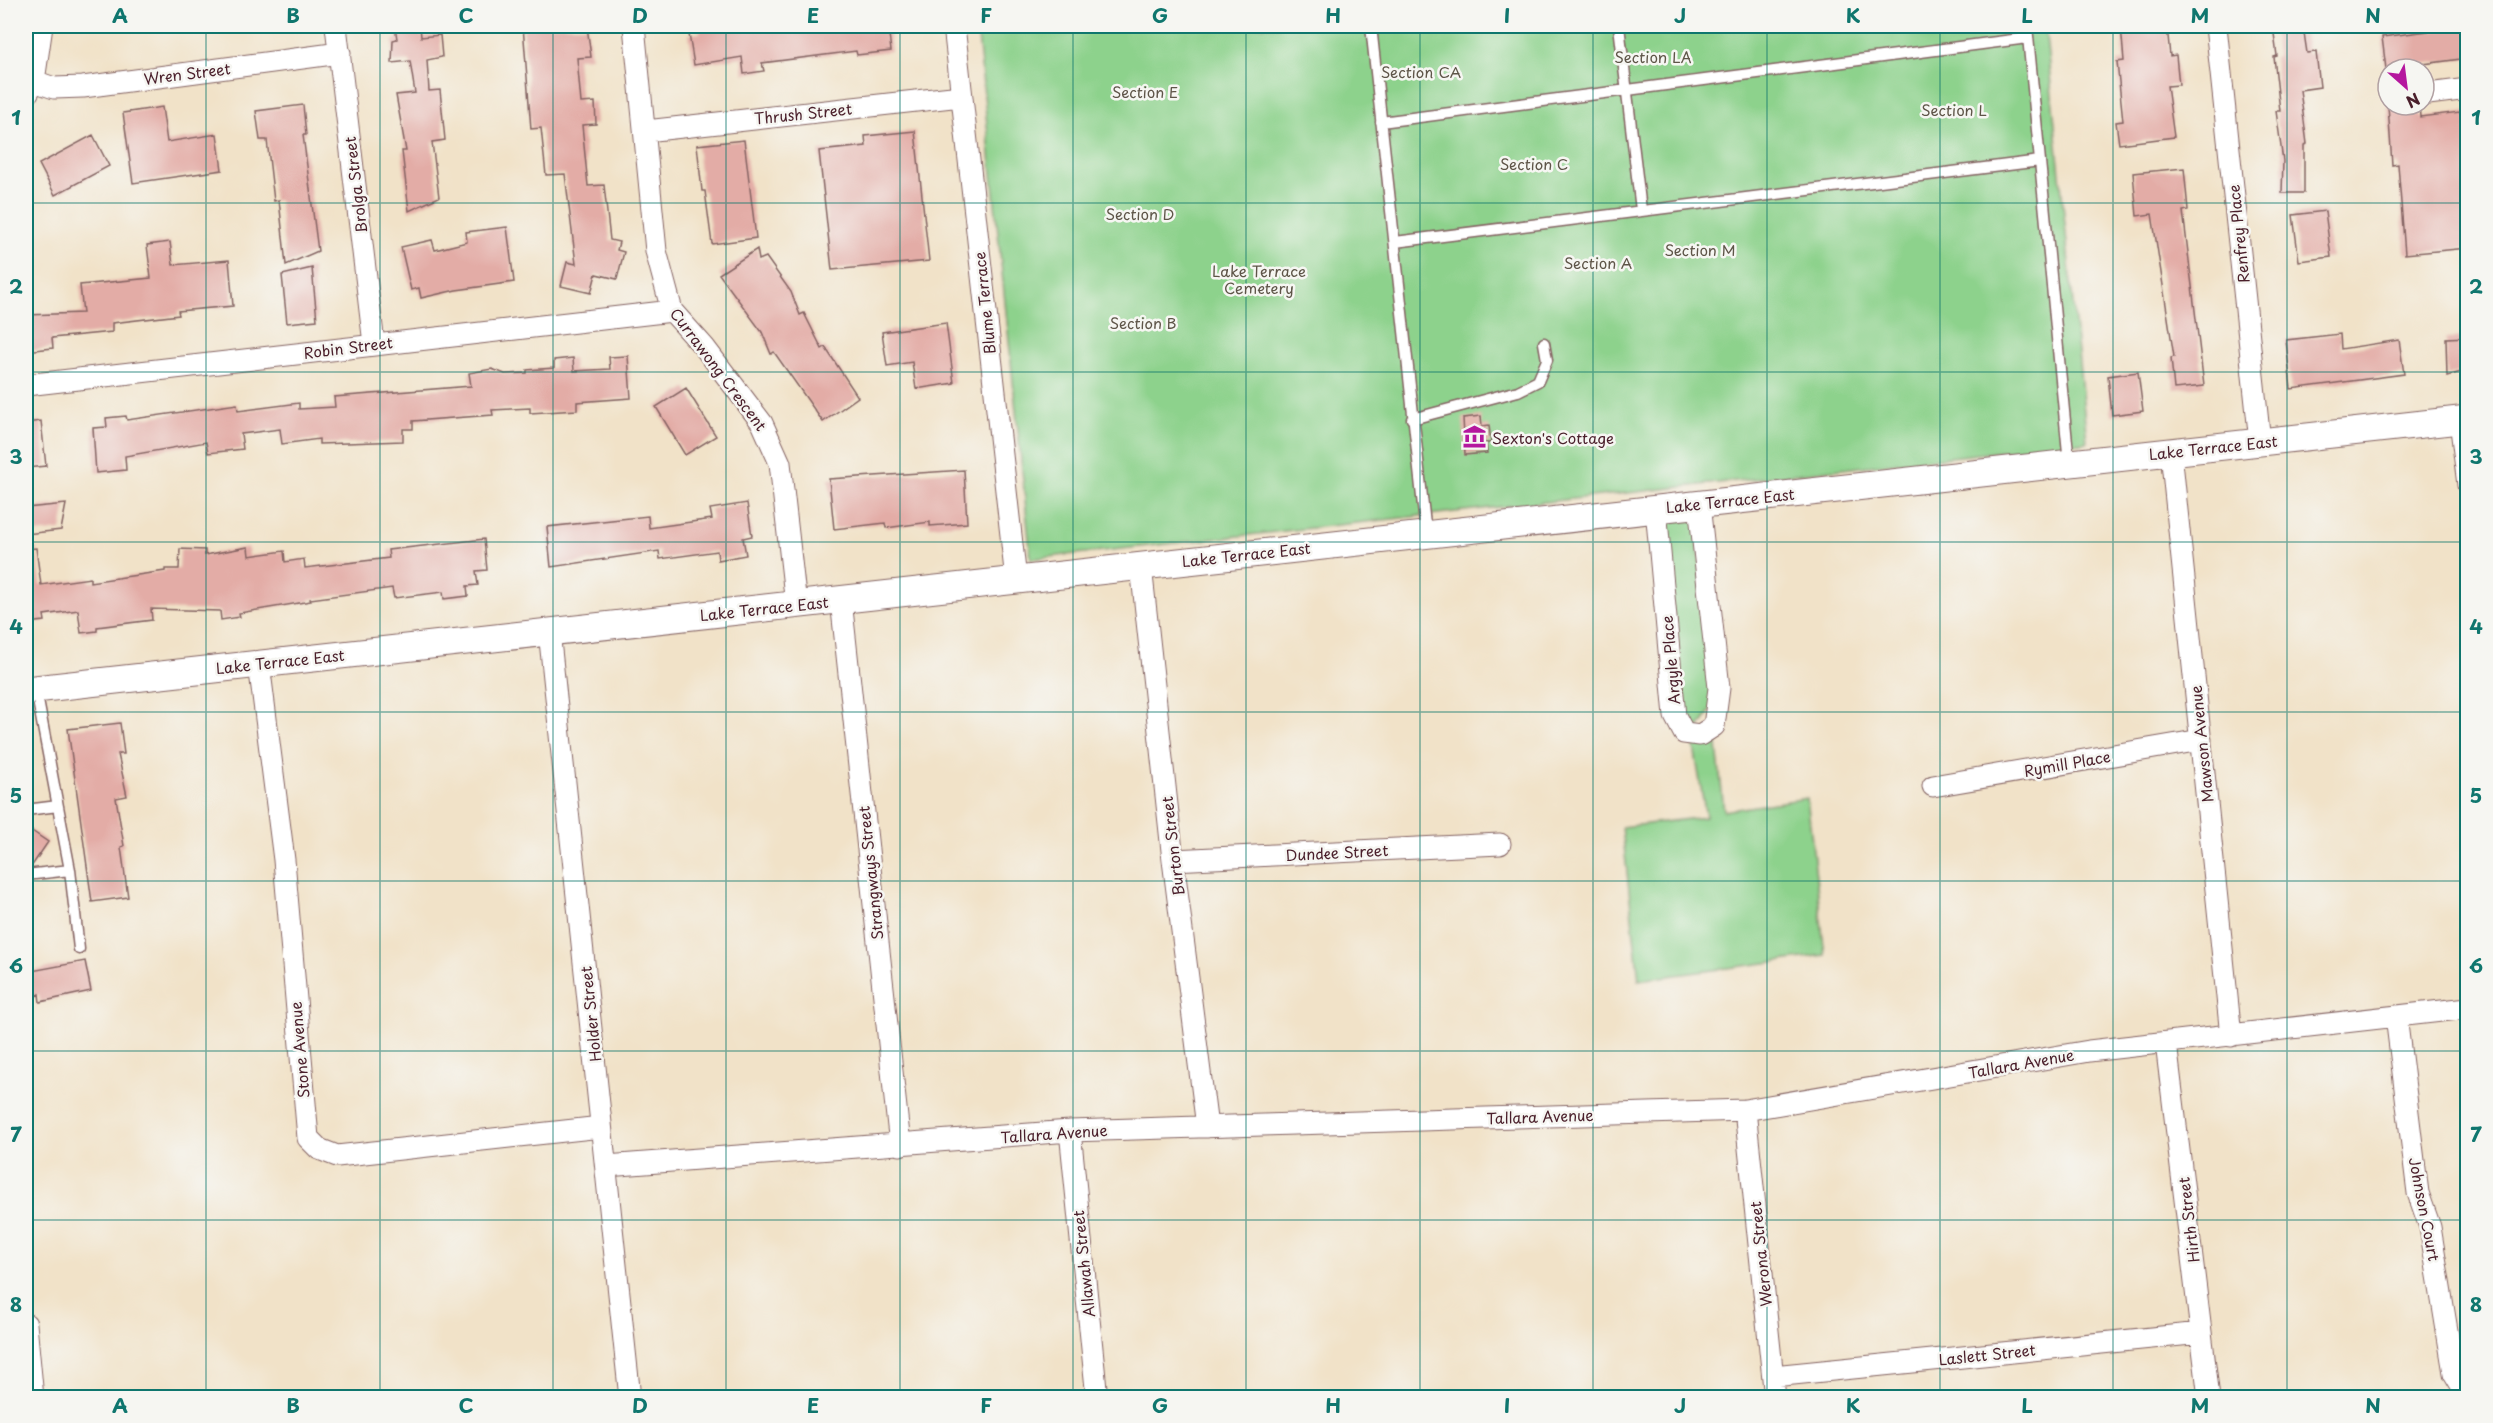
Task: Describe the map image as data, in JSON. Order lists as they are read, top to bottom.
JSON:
{
  "streets": {
    "street": [
      "Wren Street",
      "Thrush Street",
      "Brolga Street",
      "Renfrey Place",
      "Blume Terrace",
      "Robin Street",
      "Currawong Crescent",
      "Lake Terrace East",
      "Argyle Place",
      "Mawson Avenue",
      "Rymill Place",
      "Burton Street",
      "Dundee Street",
      "Strangways Street",
      "Holder Street",
      "Stone Avenue",
      "Tallara Avenue",
      "Johnson Court",
      "Hirth Street",
      "Werona Street",
      "Allawah Street",
      "Laslett Street"
    ]
  },
  "crossings": [
    ["Wren Street", "Brolga Street"],
    ["Thrush Street", "Blume Terrace"],
    ["Thrush Street", "Currawong Crescent"],
    ["Brolga Street", "Robin Street"],
    ["Renfrey Place", "Lake Terrace East"],
    ["Blume Terrace", "Lake Terrace East"],
    ["Robin Street", "Currawong Crescent"],
    ["Currawong Crescent", "Lake Terrace East"],
    ["Lake Terrace East", "Argyle Place"],
    ["Lake Terrace East", "Mawson Avenue"],
    ["Lake Terrace East", "Burton Street"],
    ["Lake Terrace East", "Strangways Street"],
    ["Lake Terrace East", "Holder Street"],
    ["Lake Terrace East", "Stone Avenue"],
    ["Mawson Avenue", "Rymill Place"],
    ["Mawson Avenue", "Tallara Avenue"],
    ["Burton Street", "Dundee Street"],
    ["Burton Street", "Tallara Avenue"],
    ["Strangways Street", "Tallara Avenue"],
    ["Holder Street", "Stone Avenue"],
    ["Holder Street", "Tallara Avenue"],
    ["Tallara Avenue", "Johnson Court"],
    ["Tallara Avenue", "Hirth Street"],
    ["Tallara Avenue", "Werona Street"],
    ["Tallara Avenue", "Allawah Street"],
    ["Hirth Street", "Laslett Street"],
    ["Werona Street", "Laslett Street"]
  ],
  "parks": [
    "Section LA",
    "Section CA",
    "Section E",
    "Section L",
    "Section C",
    "Section D",
    "Section M",
    "Section A",
    "Lake Terrace Cemetery",
    "Section B"
  ],
  "places": {
    "museum": ["Sexton's Cottage"]
  },
  "north": "bottom right",
  "grid": {
    "columns": [
      "A",
      "B",
      "C",
      "D",
      "E",
      "F",
      "G",
      "H",
      "I",
      "J",
      "K",
      "L",
      "M",
      "N"
    ],
    "rows": [
      "1",
      "2",
      "3",
      "4",
      "5",
      "6",
      "7",
      "8"
    ]
  }
}
